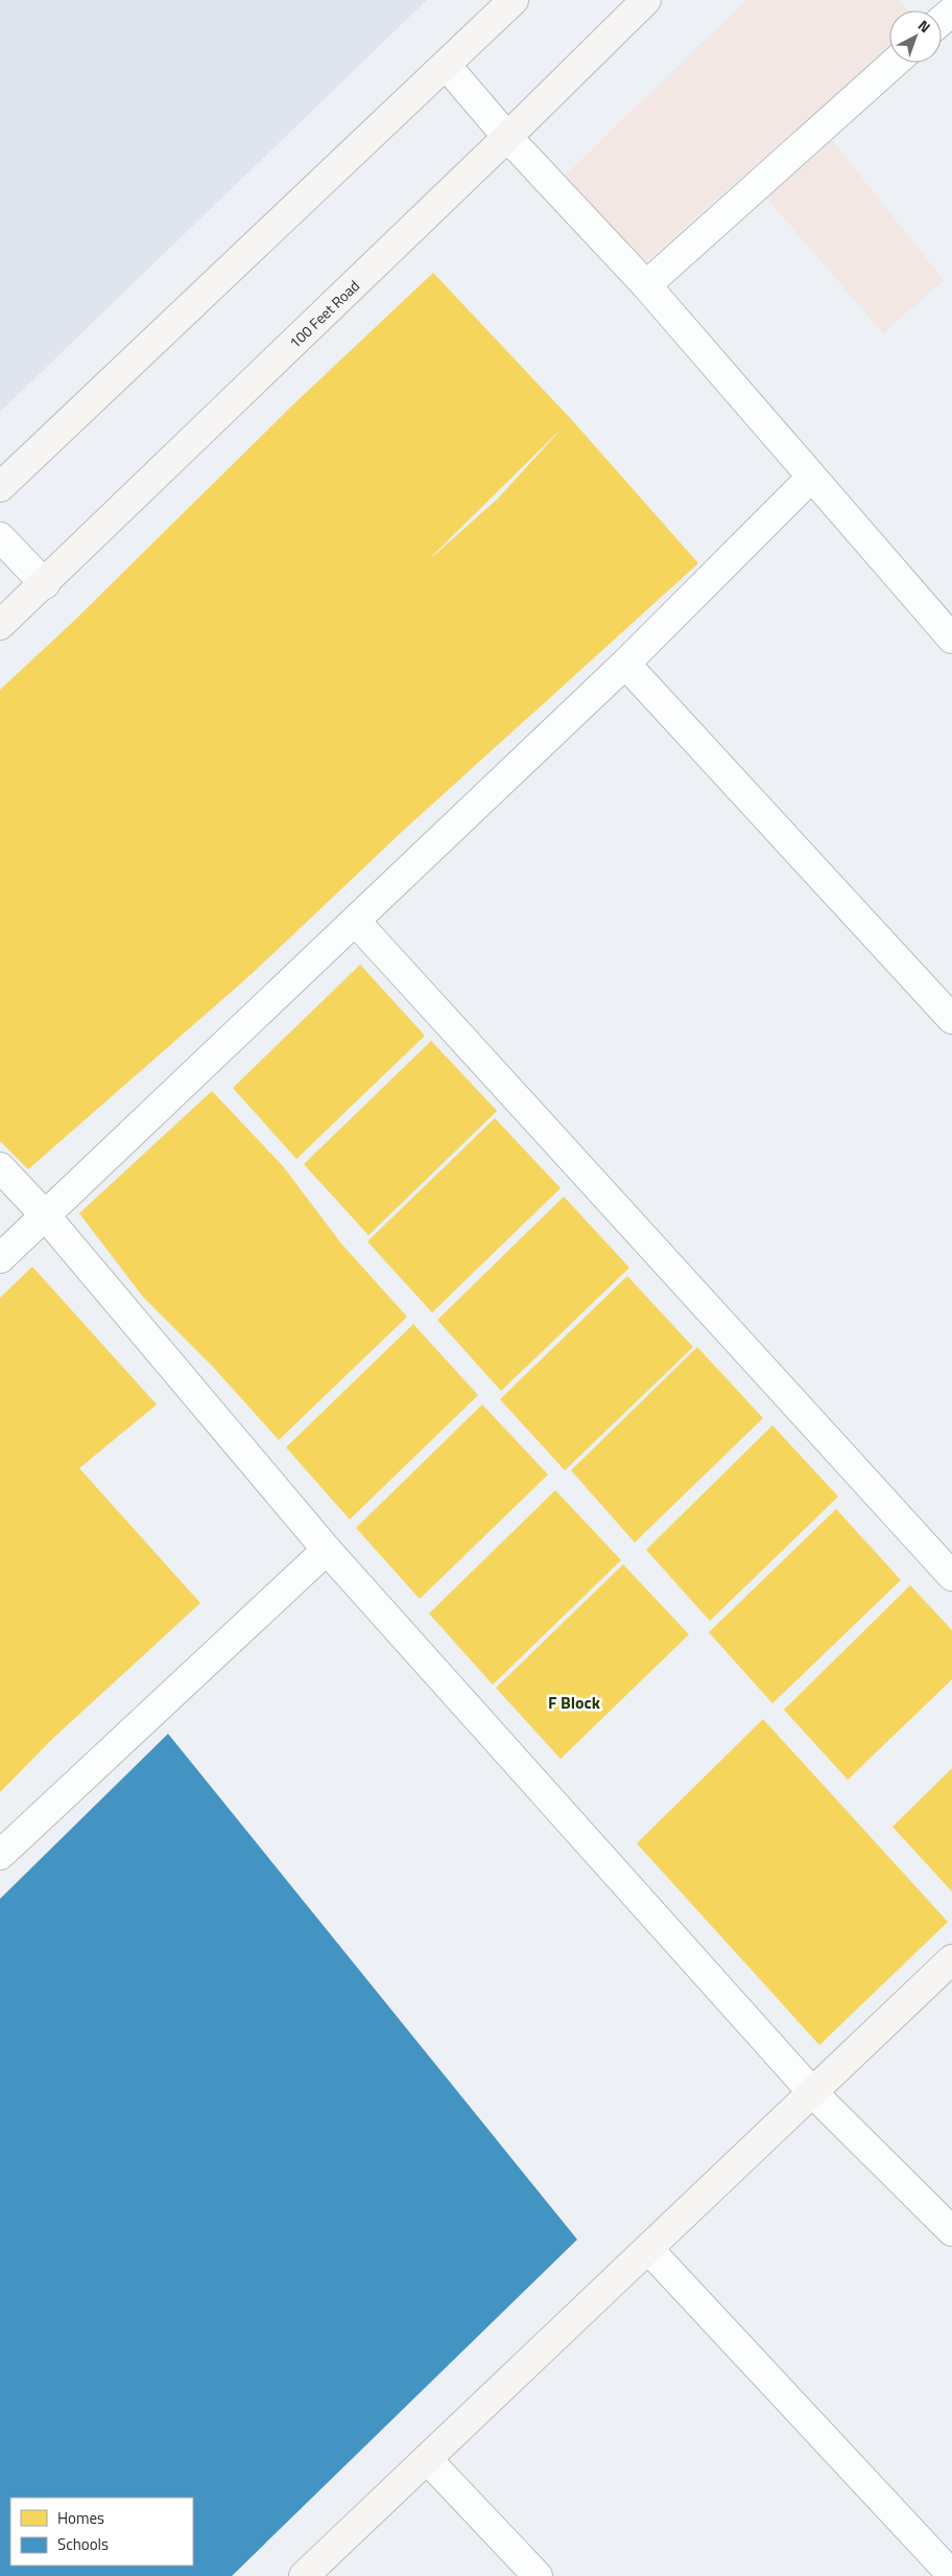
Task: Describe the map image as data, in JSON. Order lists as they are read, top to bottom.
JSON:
{
  "streets": {
    "main road": ["100 Feet Road"]
  },
  "districts": ["F Block"],
  "legend": ["Homes", "Schools"],
  "north": "top right"
}
